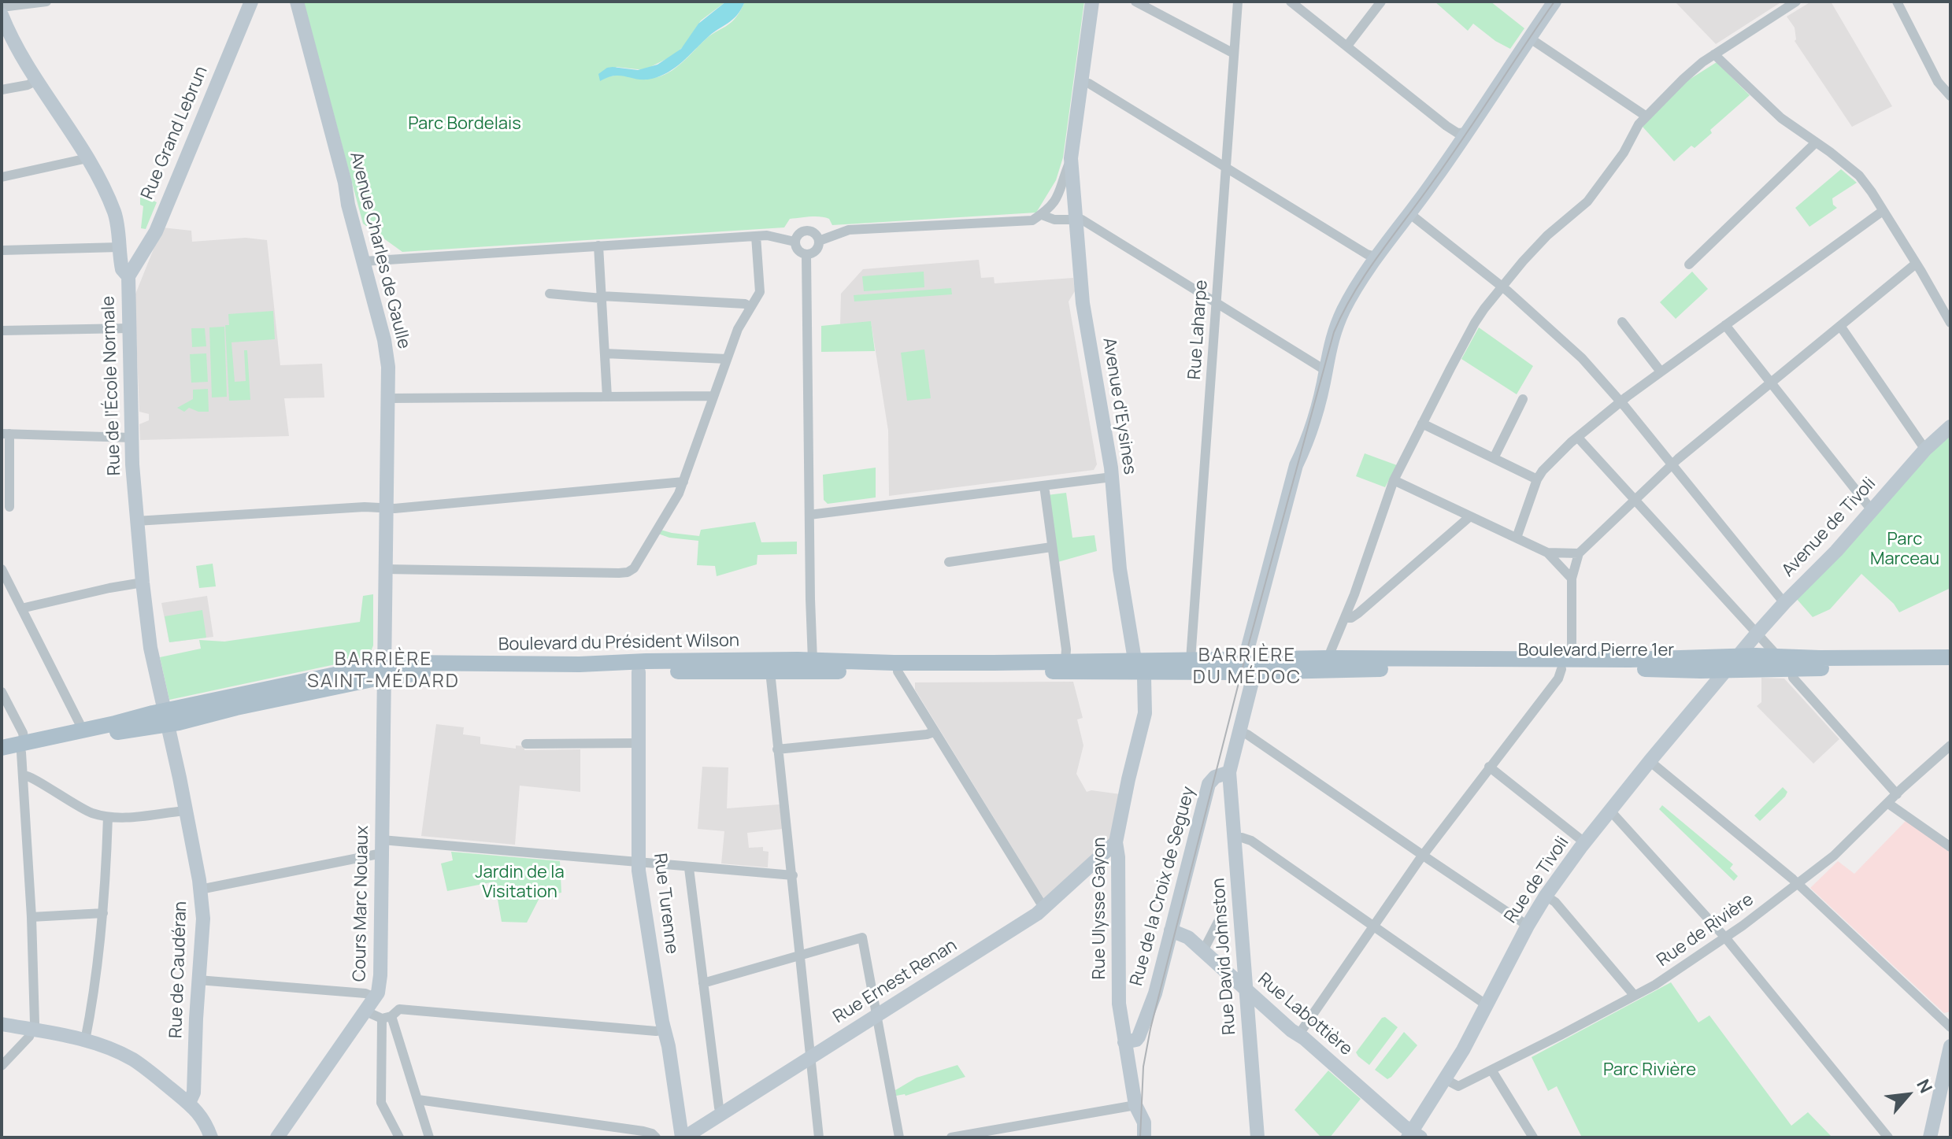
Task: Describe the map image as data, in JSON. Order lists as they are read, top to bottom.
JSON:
{
  "streets": {
    "main road": ["Boulevard du Président Wilson", "Boulevard Pierre 1er"],
    "street": [
      "Rue Grand Lebrun",
      "Avenue Charles de Gaulle",
      "Rue Laharpe",
      "Rue de l'École Normale",
      "Avenue d'Eysines",
      "Avenue de Tivoli",
      "Rue de Tivoli",
      "Rue de la Croix de Seguey",
      "Cours Marc Nouaux",
      "Rue Turenne",
      "Rue Ulysse Gayon",
      "Rue de Rivière",
      "Rue David Johnston",
      "Rue de Caudéran",
      "Rue Ernest Renan",
      "Rue Labottière"
    ]
  },
  "crossings": [
    ["Rue Grand Lebrun", "Rue de l'École Normale"],
    ["Avenue Charles de Gaulle", "Boulevard du Président Wilson"],
    ["Avenue Charles de Gaulle", "Cours Marc Nouaux"],
    ["Rue Laharpe", "Boulevard du Président Wilson"],
    ["Rue de l'École Normale", "Boulevard du Président Wilson"],
    ["Rue de l'École Normale", "Rue de Caudéran"],
    ["Avenue d'Eysines", "Boulevard du Président Wilson"],
    ["Avenue d'Eysines", "Rue Ulysse Gayon"],
    ["Avenue de Tivoli", "Boulevard Pierre 1er"],
    ["Boulevard du Président Wilson", "Boulevard Pierre 1er"],
    ["Boulevard du Président Wilson", "Cours Marc Nouaux"],
    ["Boulevard du Président Wilson", "Rue Turenne"],
    ["Boulevard du Président Wilson", "Rue Ulysse Gayon"],
    ["Boulevard du Président Wilson", "Rue de Caudéran"],
    ["Boulevard Pierre 1er", "Rue de Tivoli"],
    ["Rue de Tivoli", "Rue de Rivière"],
    ["Rue de Tivoli", "Rue Labottière"],
    ["Rue de la Croix de Seguey", "Rue Ulysse Gayon"],
    ["Rue de la Croix de Seguey", "Rue David Johnston"],
    ["Rue de la Croix de Seguey", "Rue Labottière"],
    ["Rue Turenne", "Rue Ernest Renan"],
    ["Rue Ulysse Gayon", "Rue Ernest Renan"],
    ["Rue David Johnston", "Rue Labottière"]
  ],
  "districts": ["BARRIÈRE DU MÉDOC", "BARRIÈRE SAINT-MÉDARD"],
  "parks": [
    "Parc Bordelais",
    "Parc Marceau",
    "Jardin de la Visitation",
    "Parc Rivière"
  ],
  "north": "top right"
}
